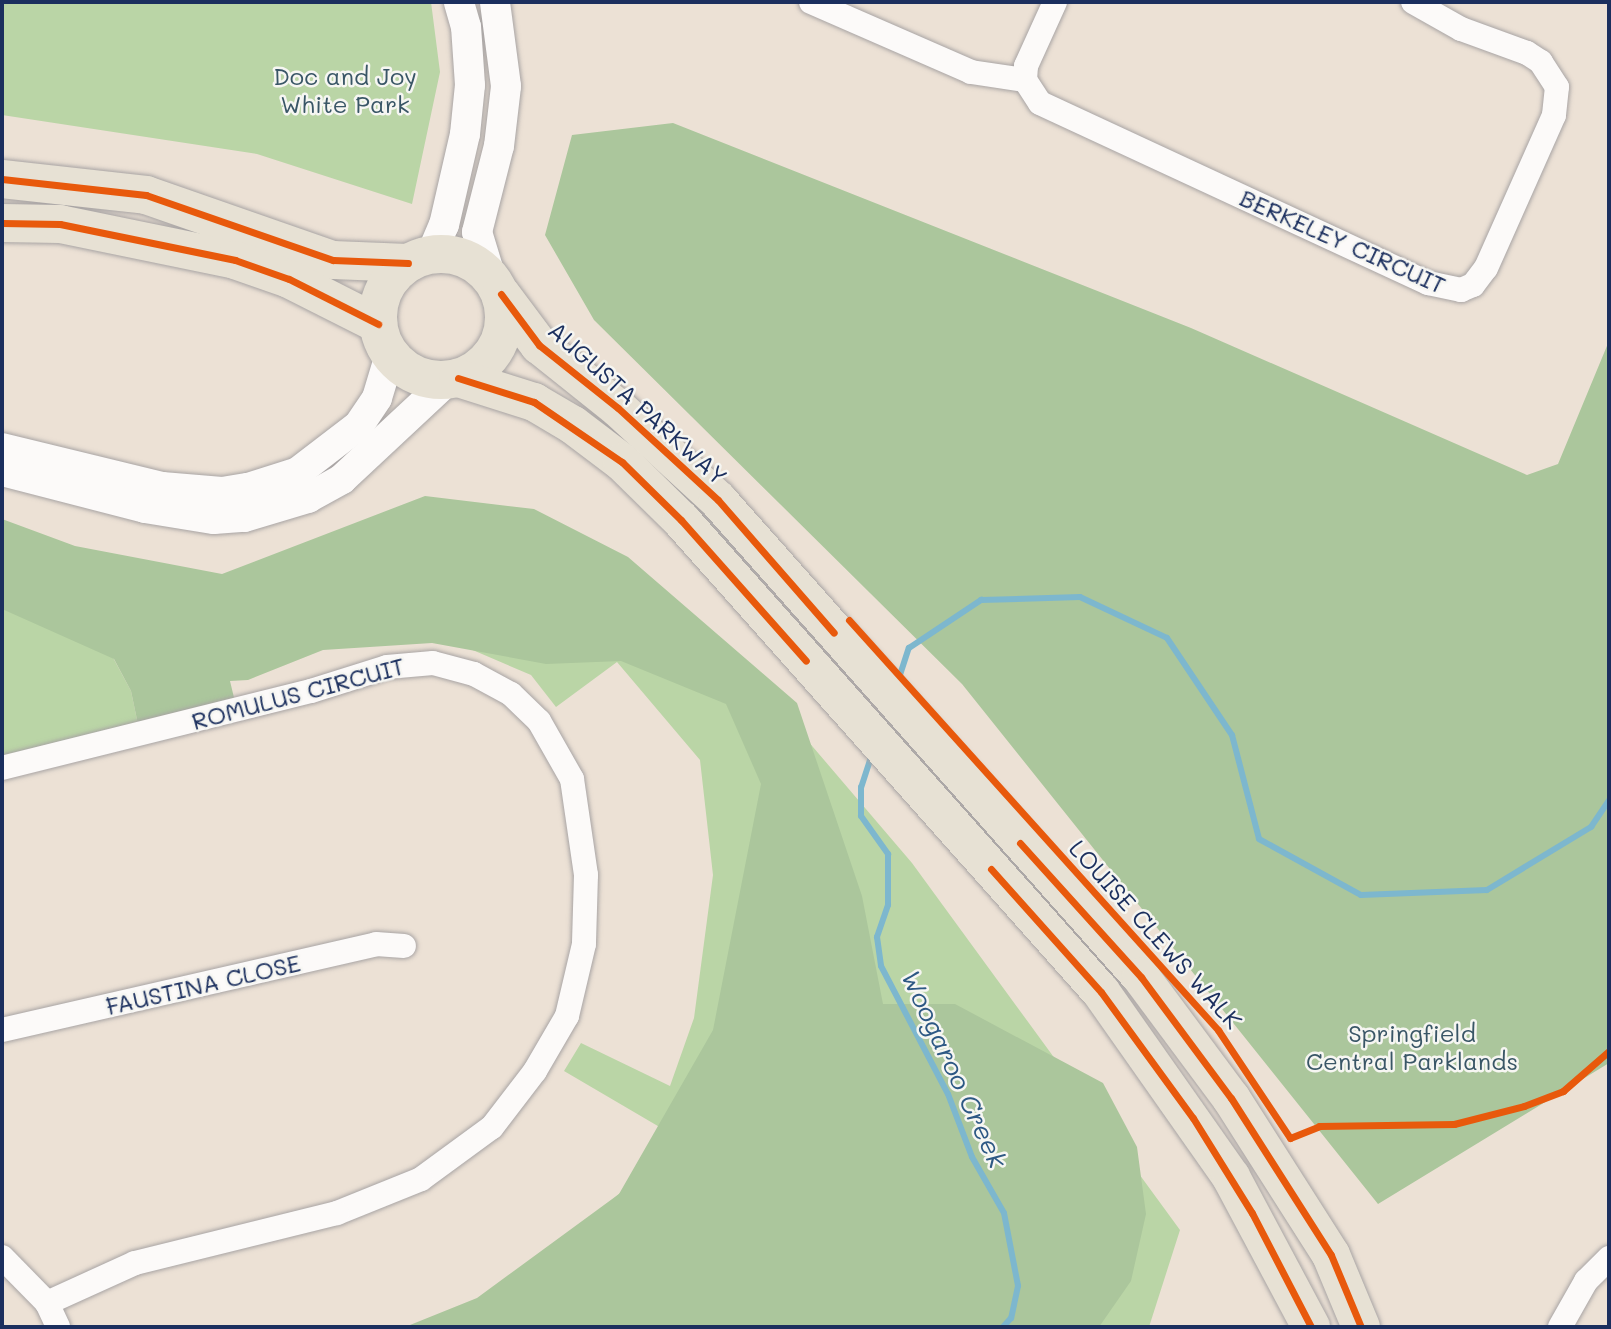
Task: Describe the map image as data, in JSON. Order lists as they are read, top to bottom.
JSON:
{
  "streets": {
    "main road": ["AUGUSTA PARKWAY"],
    "street": ["BERKELEY CIRCUIT", "ROMULUS CIRCUIT", "FAUSTINA CLOSE"],
    "cycle path": ["LOUISE CLEWS WALK"]
  },
  "water": ["Woogaroo Creek"],
  "parks": ["Doc and Joy White Park", "Springfield Central Parklands"]
}
